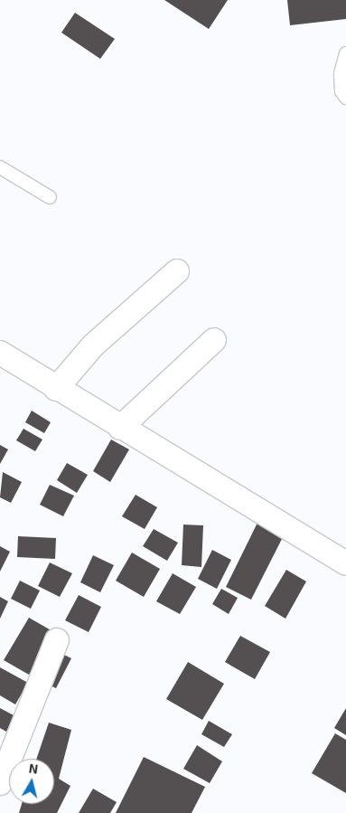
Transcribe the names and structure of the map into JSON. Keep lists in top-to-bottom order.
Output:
{
  "north": "top"
}
